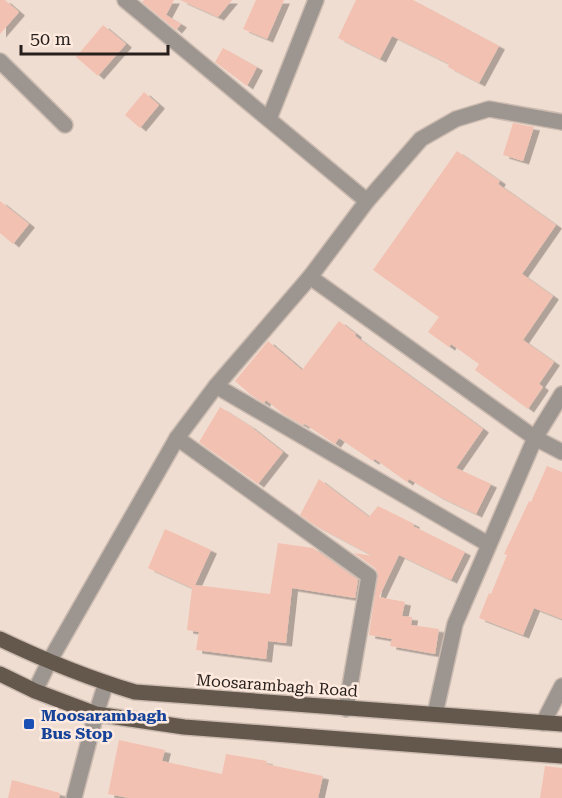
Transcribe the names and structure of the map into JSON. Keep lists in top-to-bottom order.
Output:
{
  "streets": {
    "main road": ["Moosarambagh Road"]
  },
  "places": {
    "transit": ["Moosarambagh Bus Stop"]
  },
  "scale_bar": "50 m"
}
